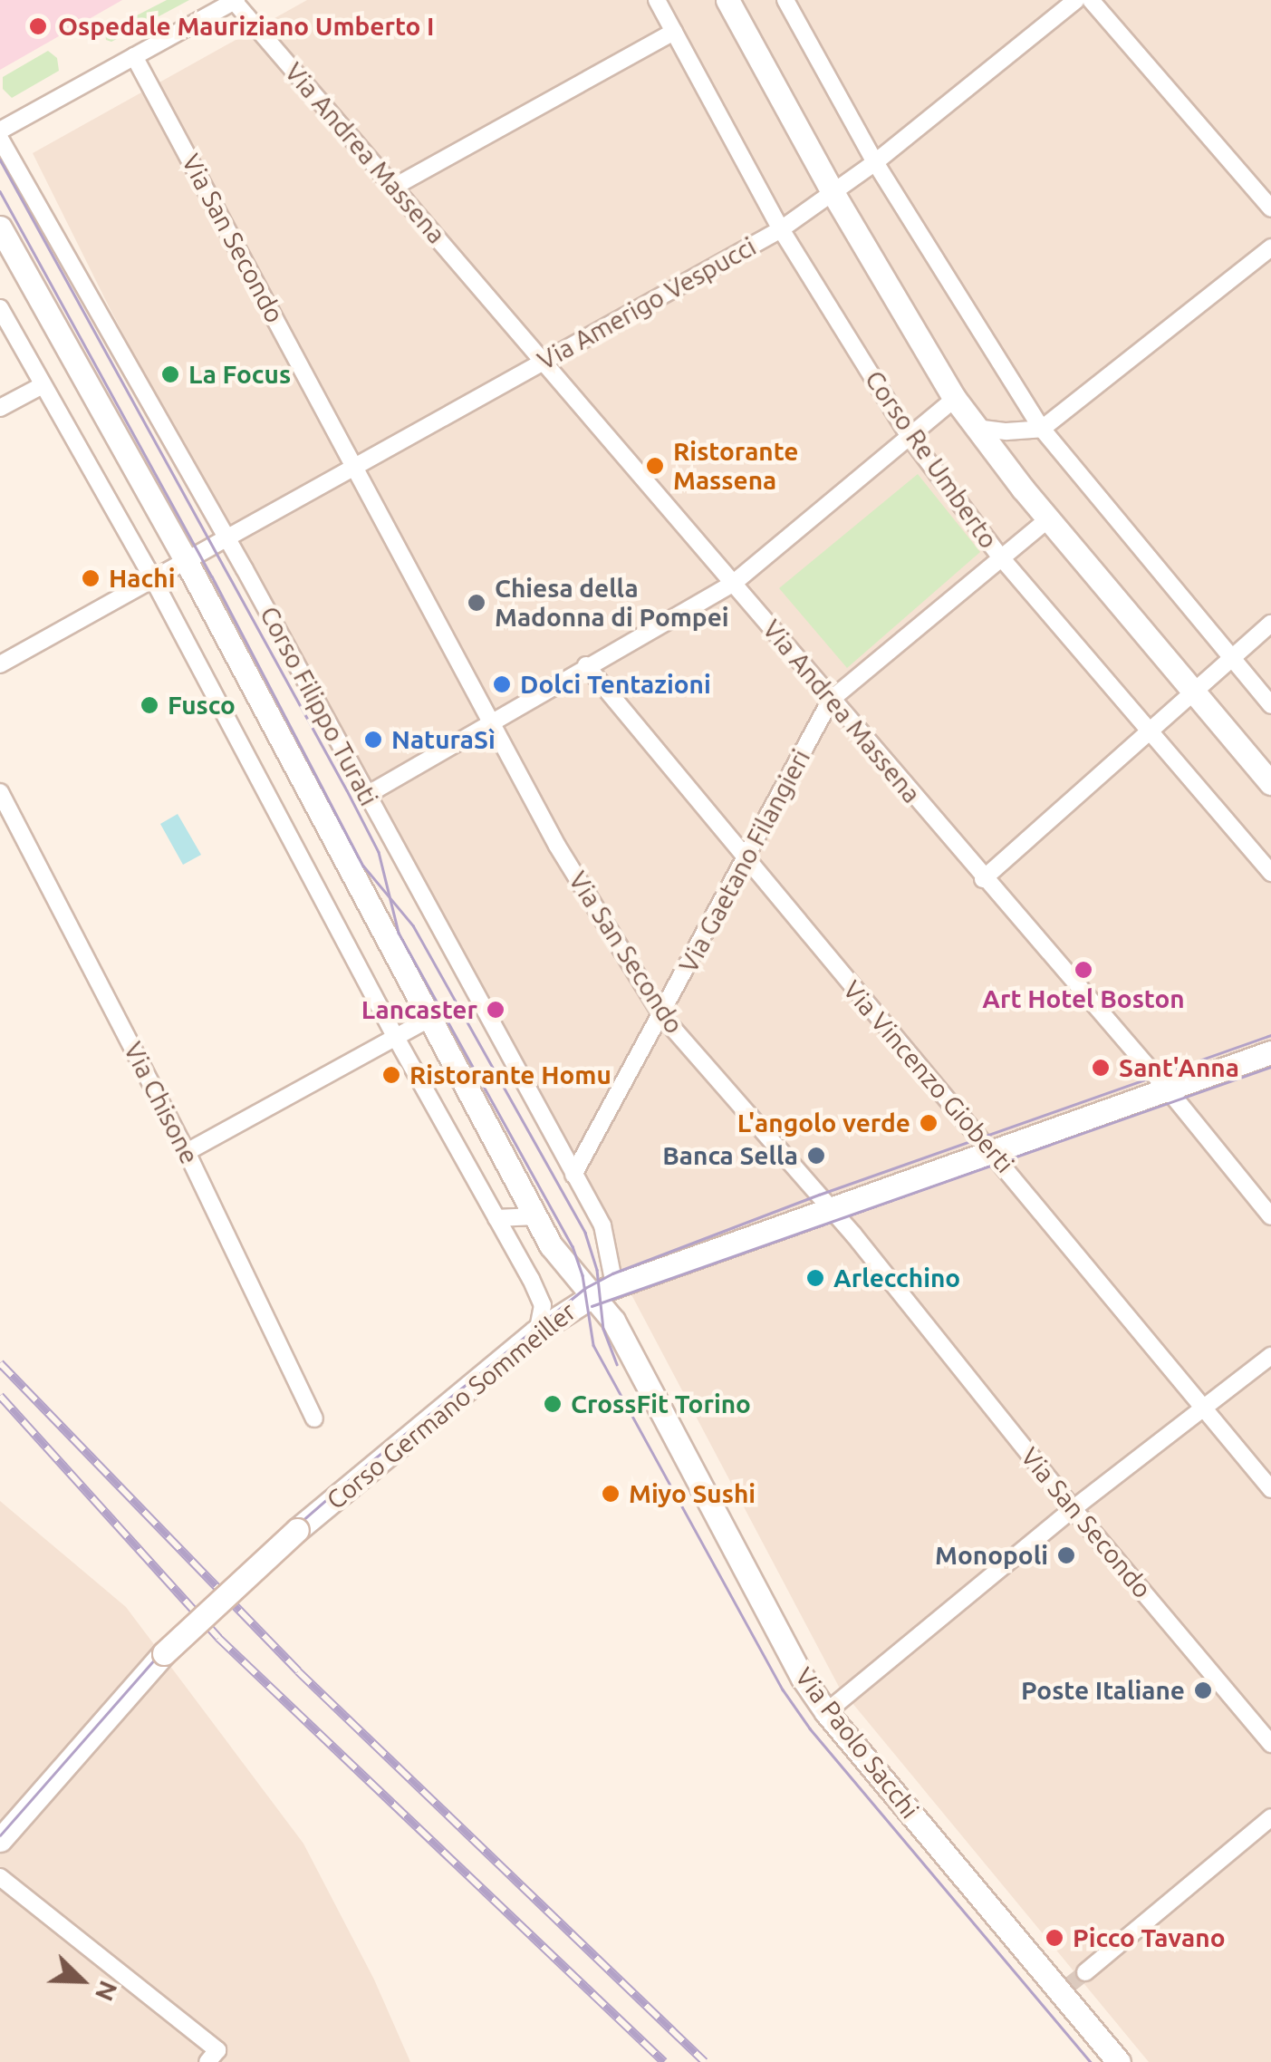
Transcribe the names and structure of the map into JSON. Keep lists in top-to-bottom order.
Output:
{
  "streets": {
    "main road": ["Corso Filippo Turati", "Corso Germano Sommeiller", "Via Paolo Sacchi"],
    "street": [
      "Via Andrea Massena",
      "Via San Secondo",
      "Via Amerigo Vespucci",
      "Corso Re Umberto",
      "Via Gaetano Filangieri",
      "Via Vincenzo Gioberti",
      "Via Chisone"
    ]
  },
  "crossings": [
    ["Via Andrea Massena", "Via Amerigo Vespucci"],
    ["Via Andrea Massena", "Via Gaetano Filangieri"],
    ["Via Andrea Massena", "Corso Germano Sommeiller"],
    ["Via San Secondo", "Via Amerigo Vespucci"],
    ["Via San Secondo", "Via Gaetano Filangieri"],
    ["Via San Secondo", "Corso Germano Sommeiller"],
    ["Via Amerigo Vespucci", "Corso Re Umberto"],
    ["Via Amerigo Vespucci", "Corso Filippo Turati"],
    ["Corso Re Umberto", "Via Gaetano Filangieri"],
    ["Corso Filippo Turati", "Via Gaetano Filangieri"],
    ["Corso Filippo Turati", "Corso Germano Sommeiller"],
    ["Corso Filippo Turati", "Via Paolo Sacchi"],
    ["Via Gaetano Filangieri", "Via Vincenzo Gioberti"],
    ["Via Vincenzo Gioberti", "Corso Germano Sommeiller"],
    ["Corso Germano Sommeiller", "Via Paolo Sacchi"]
  ],
  "places": [
    "Ospedale Mauriziano Umberto I",
    "La Focus",
    "Ristorante Massena",
    "Hachi",
    "Chiesa della Madonna di Pompei",
    "Dolci Tentazioni",
    "Fusco",
    "NaturaSì",
    "Art Hotel Boston",
    "Lancaster",
    "Sant'Anna",
    "Ristorante Homu",
    "L'angolo verde",
    "Banca Sella",
    "Arlecchino",
    "CrossFit Torino",
    "Miyo Sushi",
    "Monopoli",
    "Poste Italiane",
    "Picco Tavano"
  ],
  "north": "bottom right"
}
